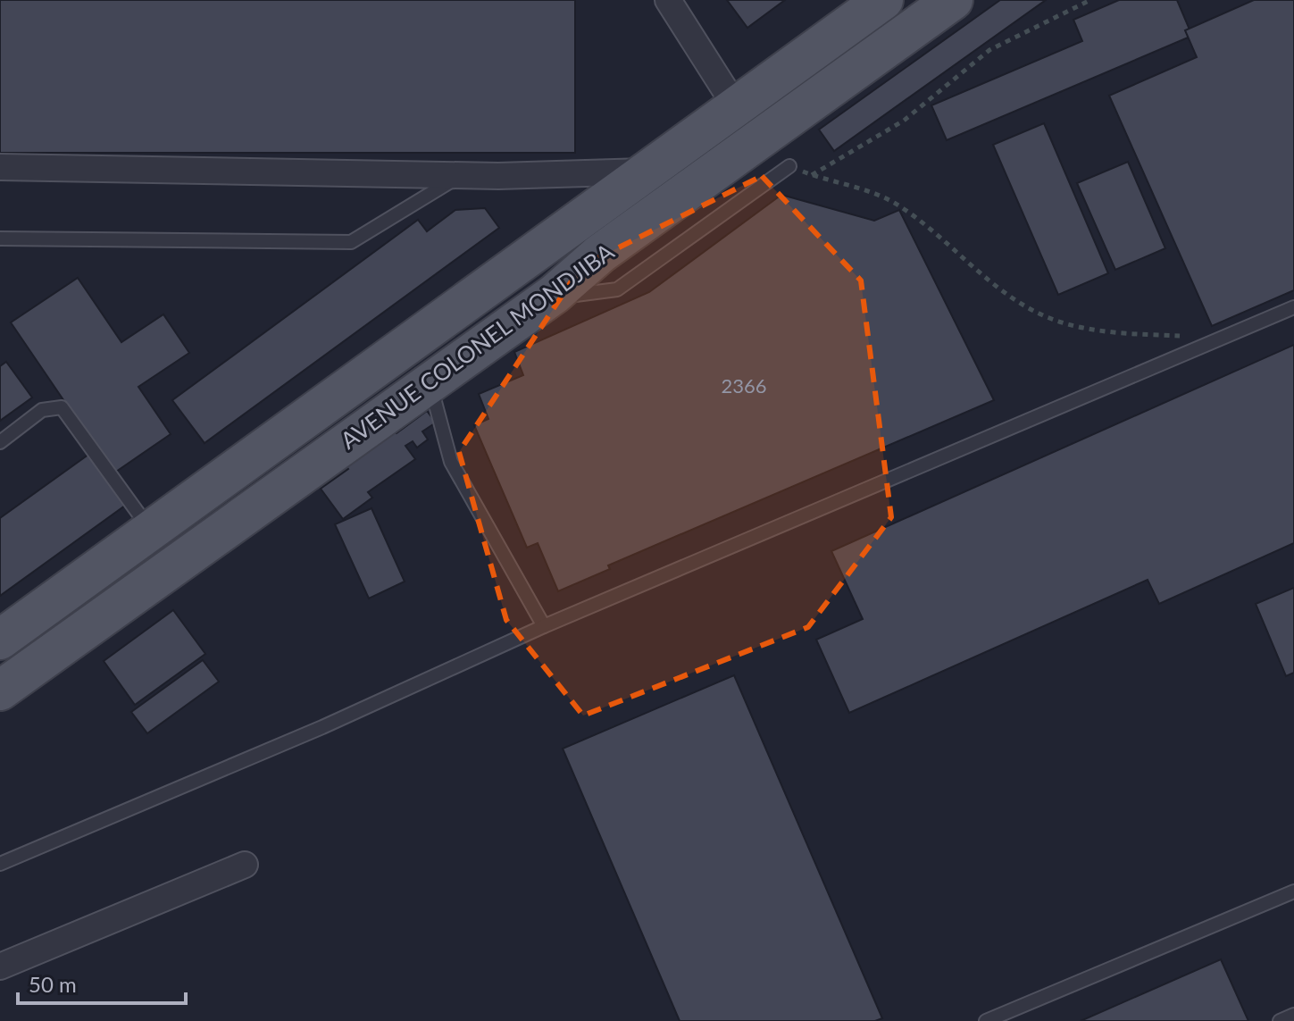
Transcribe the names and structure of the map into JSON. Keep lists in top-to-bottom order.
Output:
{
  "streets": {
    "main road": ["AVENUE COLONEL MONDJIBA"]
  },
  "house_numbers": ["2366"],
  "scale_bar": "50 m"
}
